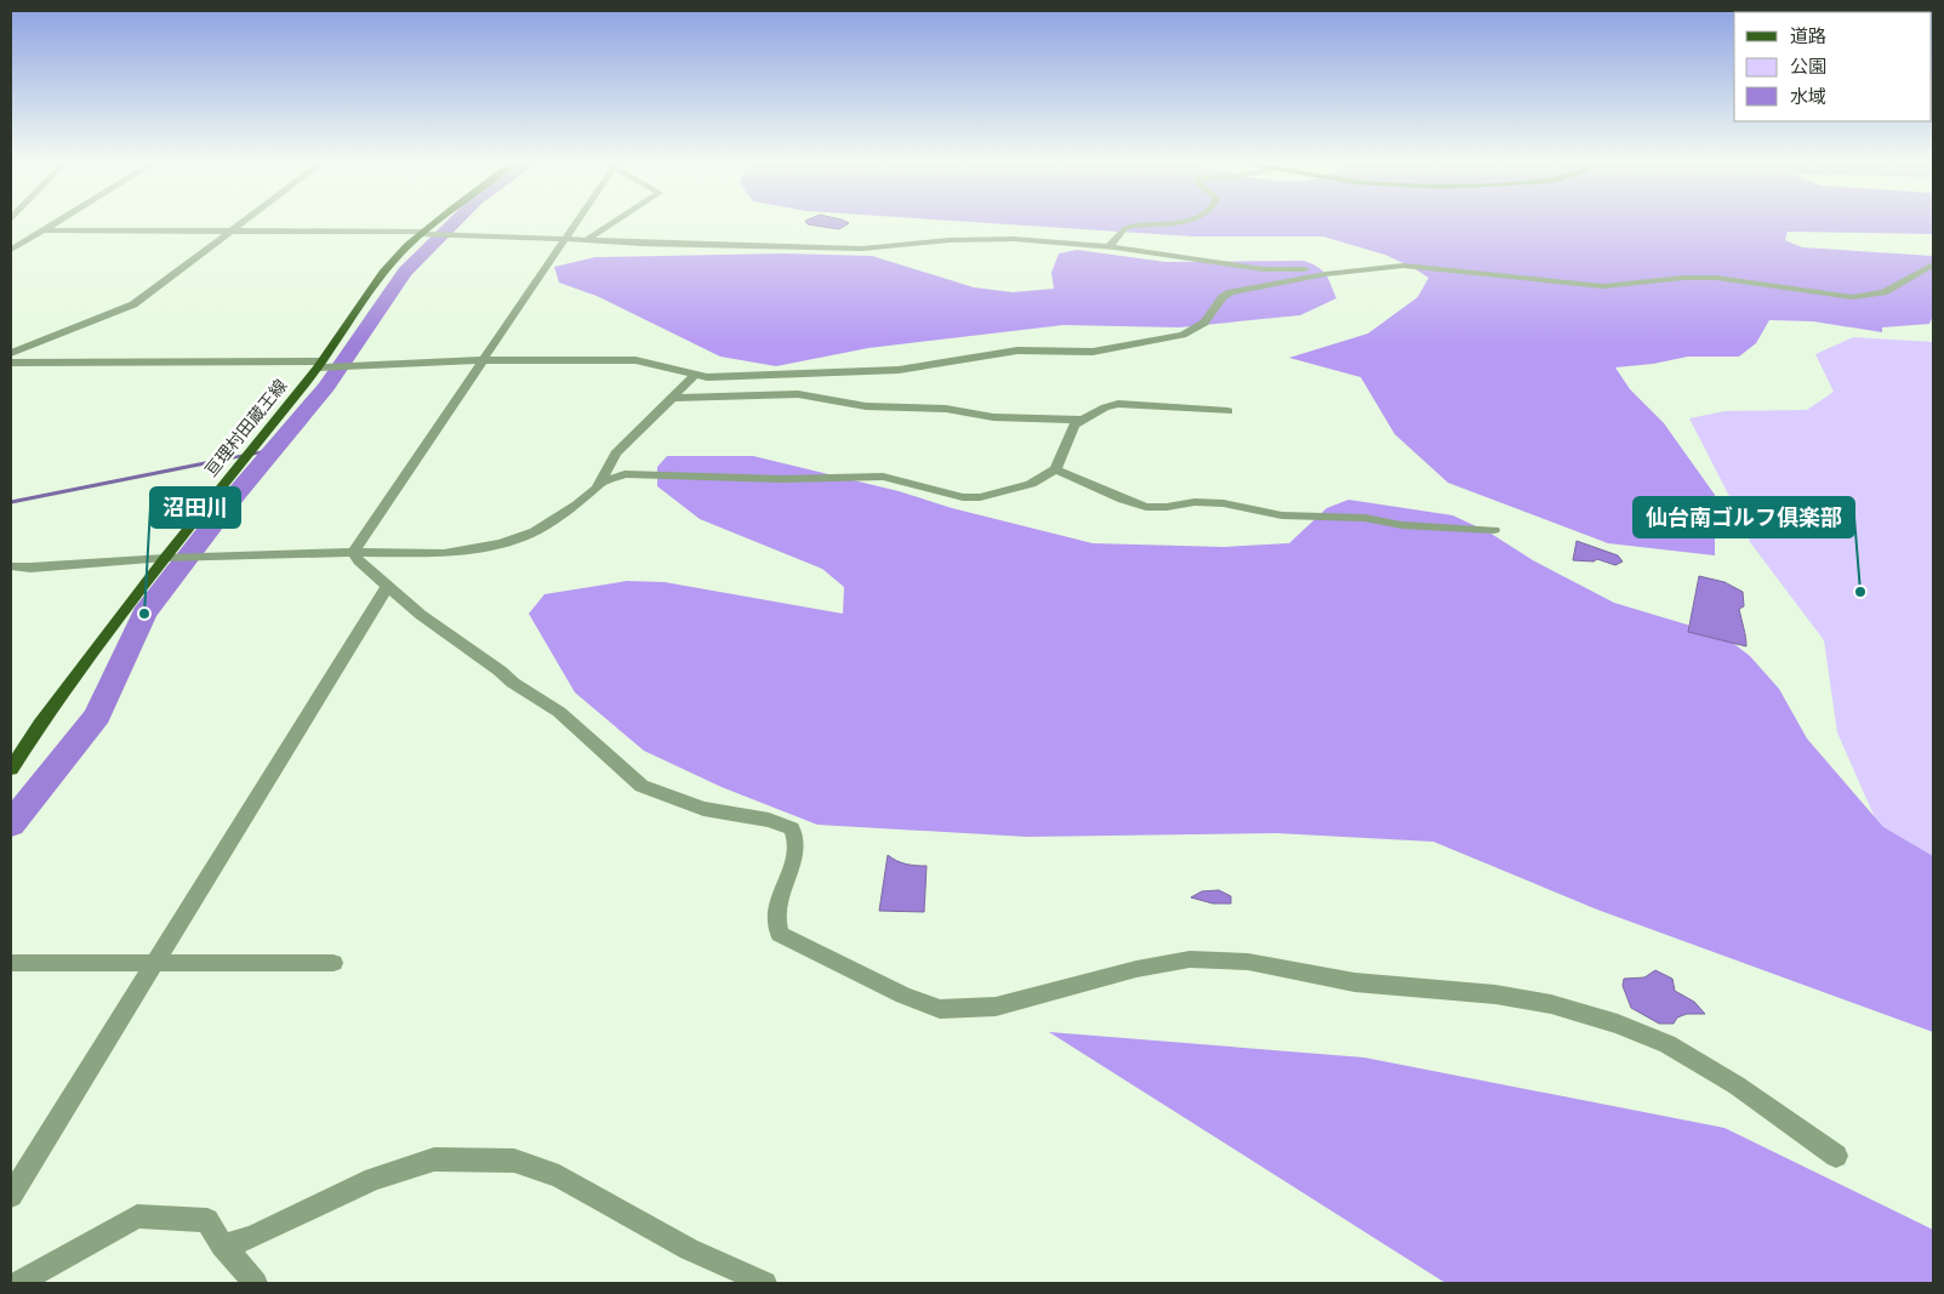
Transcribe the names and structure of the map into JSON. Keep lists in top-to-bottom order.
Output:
{
  "streets": {
    "main road": ["亘理村田蔵王線"]
  },
  "places": ["仙台南ゴルフ俱楽部", "沼田川"],
  "legend": ["道路", "公園", "水域"]
}
